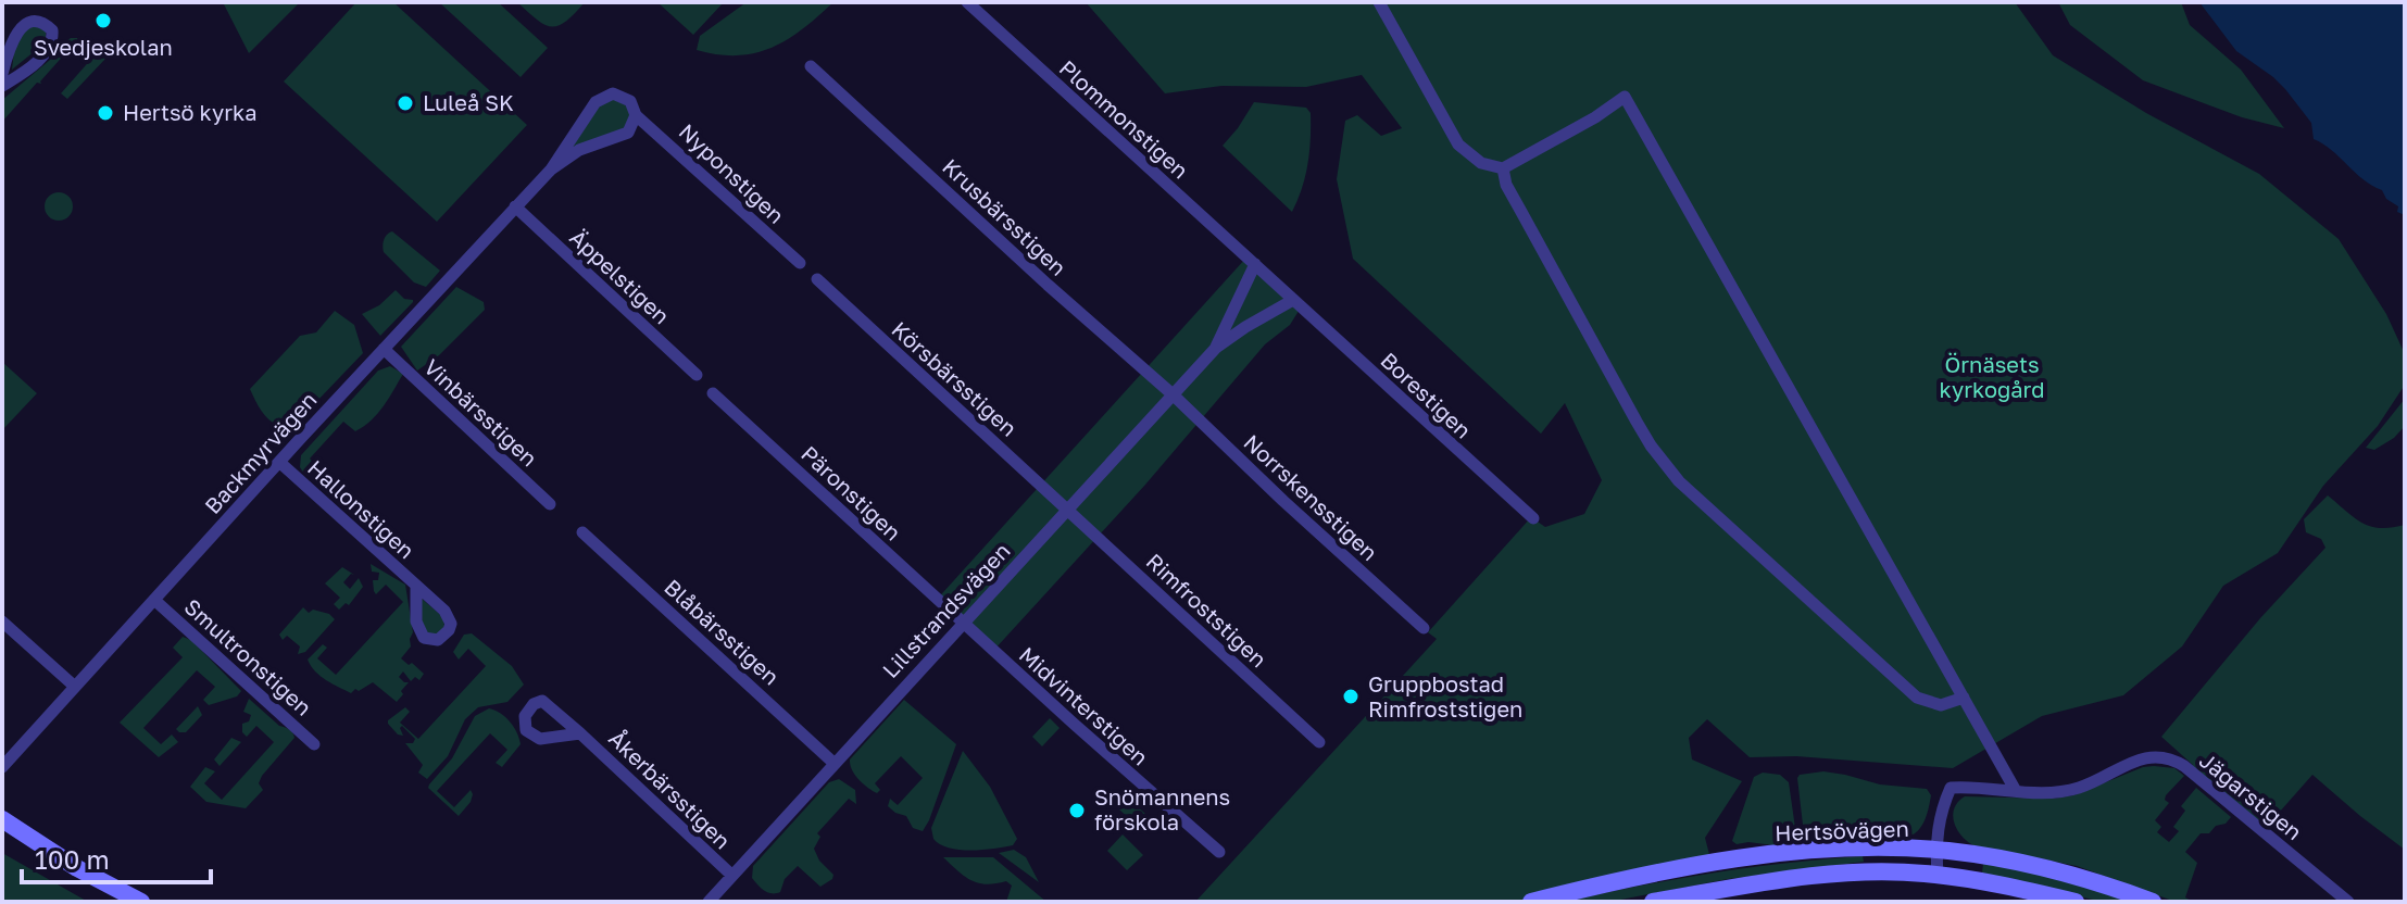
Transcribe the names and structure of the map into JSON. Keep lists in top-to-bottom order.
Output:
{
  "streets": {
    "main road": ["Hertsövägen"],
    "street": [
      "Plommonstigen",
      "Nyponstigen",
      "Krusbärsstigen",
      "Äppelstigen",
      "Körsbärsstigen",
      "Borestigen",
      "Vinbärsstigen",
      "Backmyrvägen",
      "Päronstigen",
      "Norrskensstigen",
      "Hallonstigen",
      "Lillstrandsvägen",
      "Rimfroststigen",
      "Blåbärsstigen",
      "Smultronstigen",
      "Midvinterstigen",
      "Åkerbärsstigen",
      "Jägarstigen"
    ]
  },
  "crossings": [
    ["Plommonstigen", "Lillstrandsvägen"],
    ["Nyponstigen", "Backmyrvägen"],
    ["Krusbärsstigen", "Norrskensstigen"],
    ["Krusbärsstigen", "Lillstrandsvägen"],
    ["Äppelstigen", "Backmyrvägen"],
    ["Körsbärsstigen", "Lillstrandsvägen"],
    ["Körsbärsstigen", "Rimfroststigen"],
    ["Borestigen", "Lillstrandsvägen"],
    ["Vinbärsstigen", "Backmyrvägen"],
    ["Backmyrvägen", "Hallonstigen"],
    ["Backmyrvägen", "Smultronstigen"],
    ["Päronstigen", "Lillstrandsvägen"],
    ["Päronstigen", "Midvinterstigen"],
    ["Norrskensstigen", "Lillstrandsvägen"],
    ["Lillstrandsvägen", "Rimfroststigen"],
    ["Lillstrandsvägen", "Blåbärsstigen"],
    ["Lillstrandsvägen", "Midvinterstigen"],
    ["Lillstrandsvägen", "Åkerbärsstigen"],
    ["Jägarstigen", "Hertsövägen"]
  ],
  "parks": ["Örnäsets kyrkogård"],
  "places": [
    "Svedjeskolan",
    "Luleå SK",
    "Hertsö kyrka",
    "Gruppbostad Rimfroststigen",
    "Snömannens förskola"
  ],
  "scale_bar": "100 m"
}
